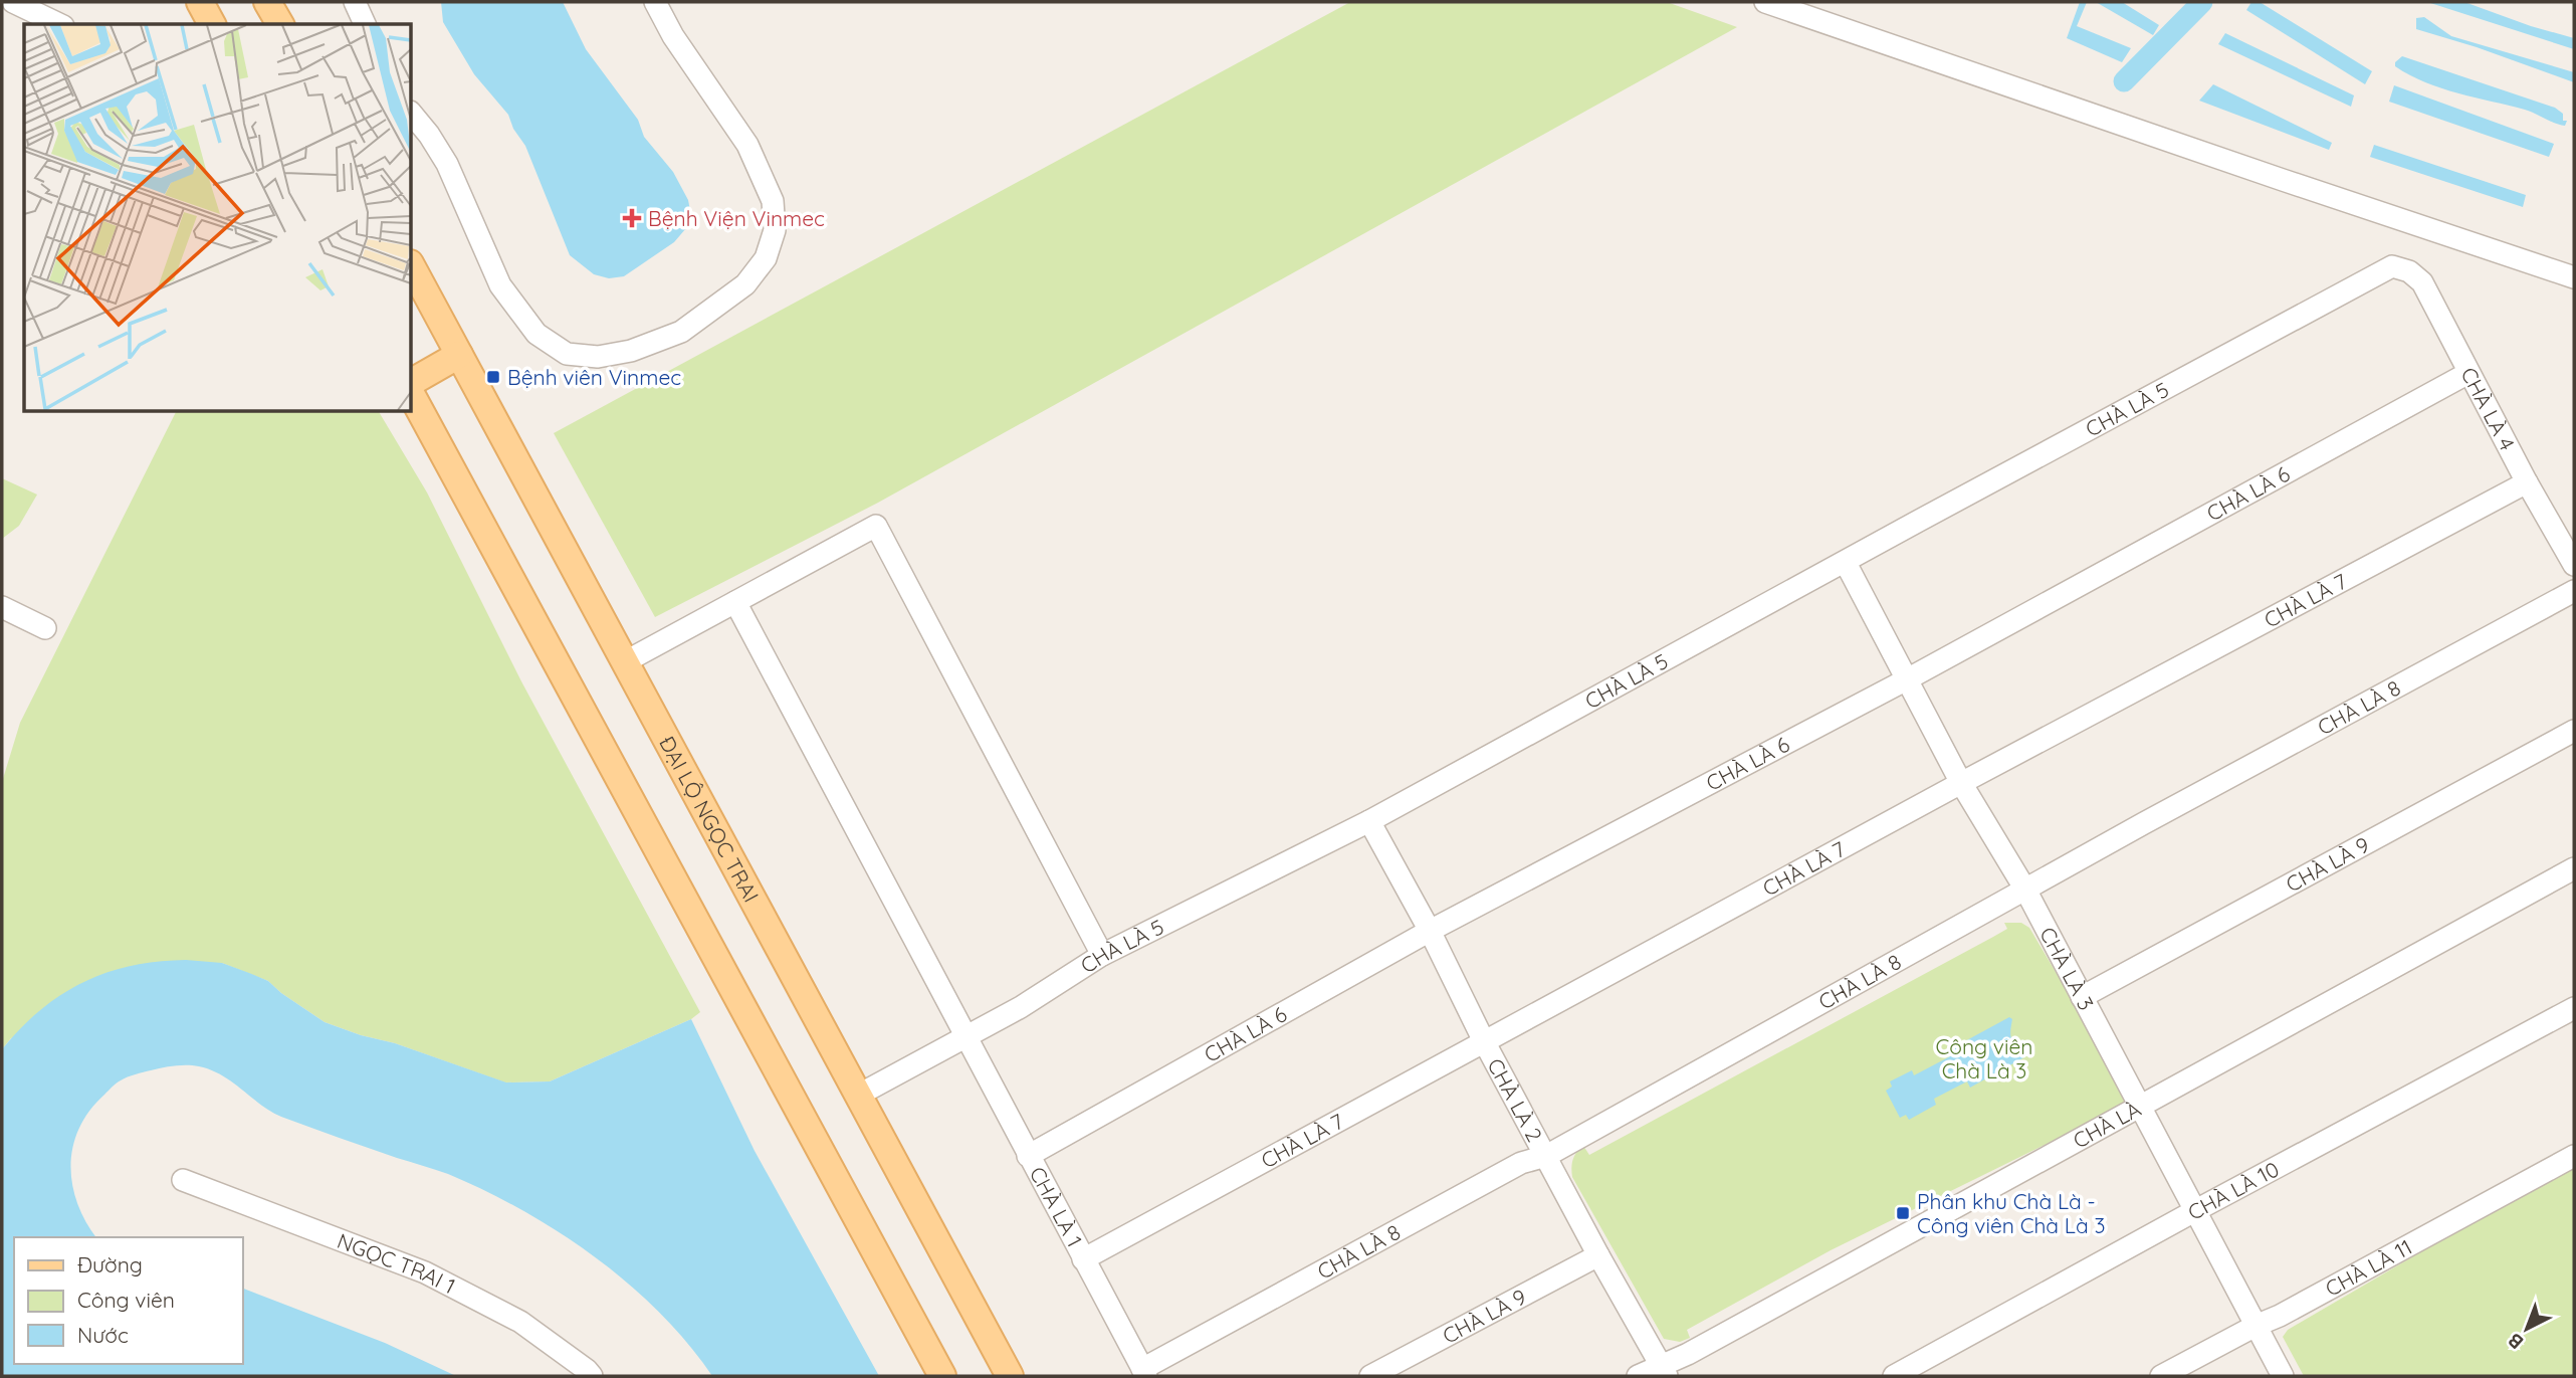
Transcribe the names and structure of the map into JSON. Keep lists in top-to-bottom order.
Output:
{
  "streets": {
    "main road": ["ĐẠI LỘ NGỌC TRAI"],
    "street": [
      "CHÀ LÀ 5",
      "CHÀ LÀ 4",
      "CHÀ LÀ 6",
      "CHÀ LÀ 7",
      "CHÀ LÀ 8",
      "CHÀ LÀ 9",
      "CHÀ LÀ 3",
      "CHÀ LÀ 2",
      "CHÀ LÀ",
      "CHÀ LÀ 10",
      "CHÀ LÀ 1",
      "NGỌC TRAI 1",
      "CHÀ LÀ 11"
    ]
  },
  "crossings": [
    ["CHÀ LÀ 5", "CHÀ LÀ 4"],
    ["CHÀ LÀ 5", "ĐẠI LỘ NGỌC TRAI"],
    ["CHÀ LÀ 5", "CHÀ LÀ 3"],
    ["CHÀ LÀ 5", "CHÀ LÀ 2"],
    ["CHÀ LÀ 5", "CHÀ LÀ 1"],
    ["CHÀ LÀ 4", "CHÀ LÀ 6"],
    ["CHÀ LÀ 4", "CHÀ LÀ 7"],
    ["CHÀ LÀ 6", "CHÀ LÀ 3"],
    ["CHÀ LÀ 6", "CHÀ LÀ 2"],
    ["CHÀ LÀ 6", "CHÀ LÀ 1"],
    ["CHÀ LÀ 7", "CHÀ LÀ 3"],
    ["CHÀ LÀ 7", "CHÀ LÀ 2"],
    ["CHÀ LÀ 7", "CHÀ LÀ 1"],
    ["CHÀ LÀ 8", "CHÀ LÀ 3"],
    ["CHÀ LÀ 8", "CHÀ LÀ 2"],
    ["CHÀ LÀ 8", "CHÀ LÀ 1"],
    ["CHÀ LÀ 9", "CHÀ LÀ 3"],
    ["CHÀ LÀ 9", "CHÀ LÀ 2"],
    ["CHÀ LÀ 3", "CHÀ LÀ"],
    ["CHÀ LÀ 3", "CHÀ LÀ 10"],
    ["CHÀ LÀ 3", "CHÀ LÀ 11"],
    ["CHÀ LÀ 2", "CHÀ LÀ"]
  ],
  "parks": ["Công viên Chà Là 3"],
  "places": {
    "health": ["Bệnh Viện Vinmec"],
    "transit": ["Bệnh viên Vinmec", "Phân khu Chà Là - Công viên Chà Là 3"]
  },
  "legend": ["Đường", "Công viên", "Nước"],
  "north": "bottom left"
}
